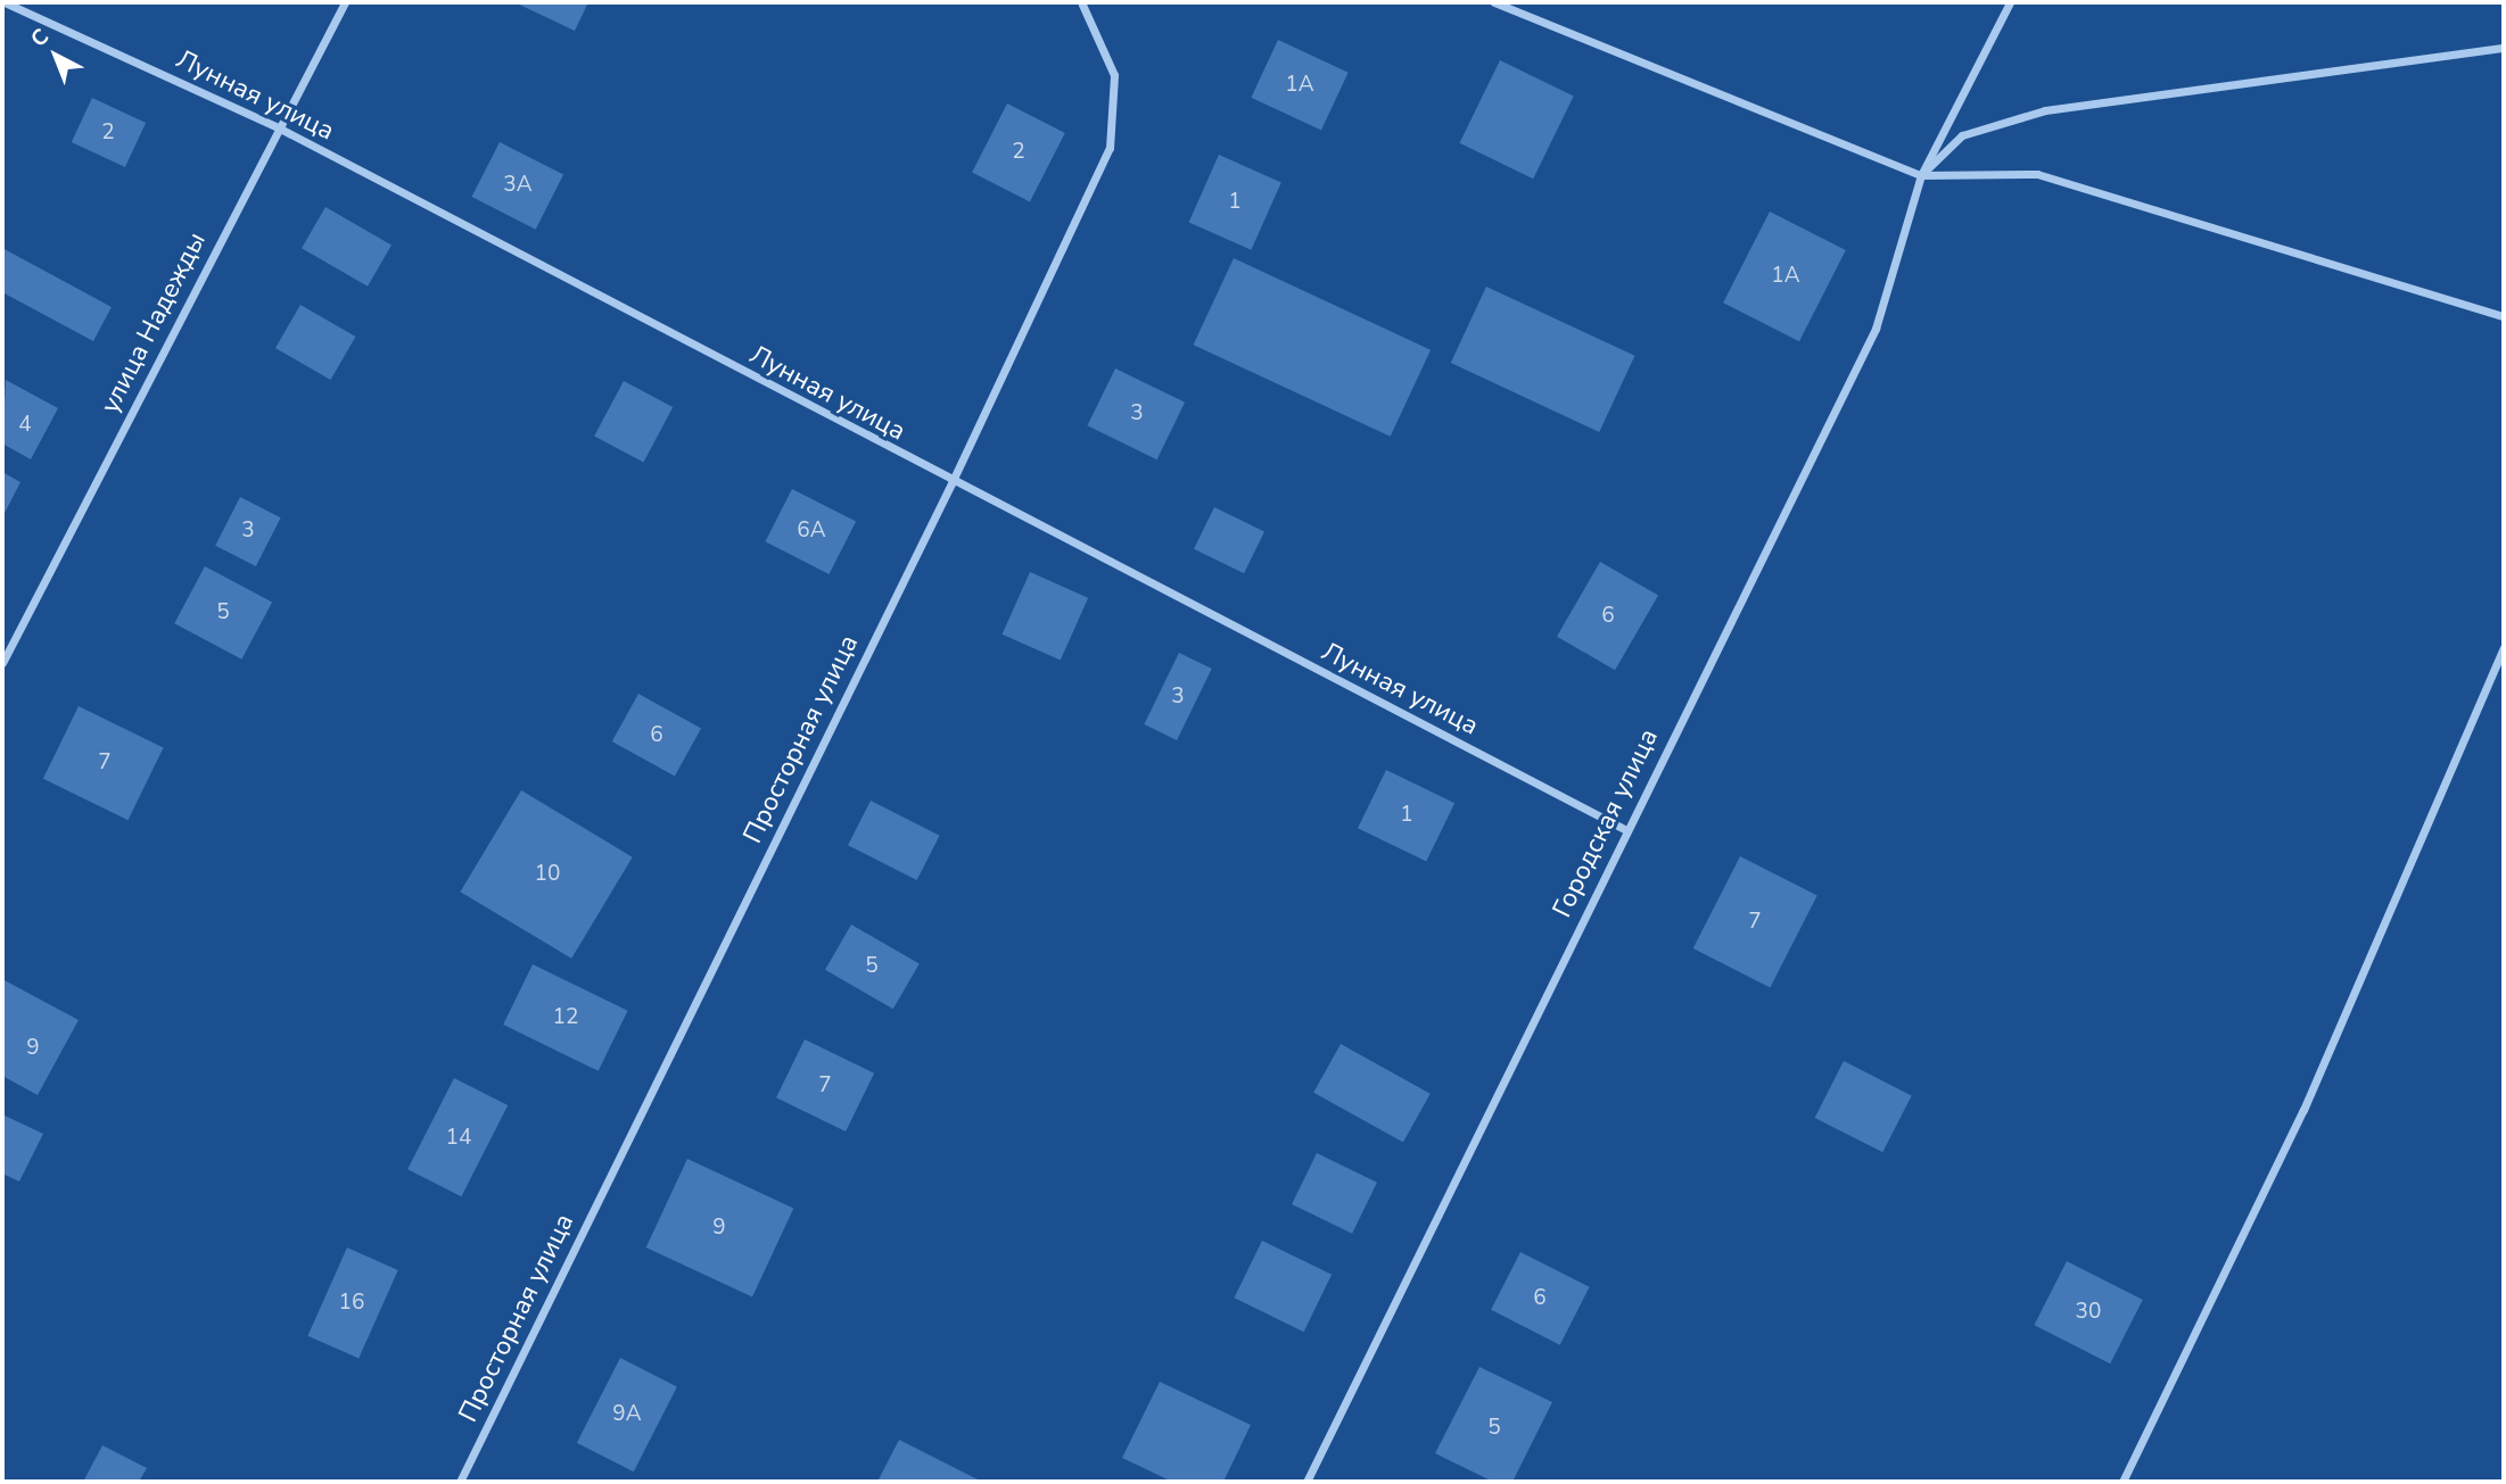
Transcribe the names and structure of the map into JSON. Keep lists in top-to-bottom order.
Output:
{
  "streets": {
    "street": [
      "Лунная улица",
      "улица Надежды",
      "Просторная улица",
      "Городская улица"
    ]
  },
  "crossings": [
    ["Лунная улица", "улица Надежды"],
    ["Лунная улица", "Просторная улица"],
    ["Лунная улица", "Городская улица"]
  ],
  "house_numbers": [
    "1А",
    "2",
    "2",
    "3А",
    "1",
    "1А",
    "3",
    "4",
    "3",
    "6А",
    "5",
    "6",
    "3",
    "6",
    "7",
    "1",
    "10",
    "7",
    "5",
    "12",
    "9",
    "7",
    "14",
    "9",
    "6",
    "16",
    "30",
    "9А",
    "5"
  ],
  "north": "top left"
}
